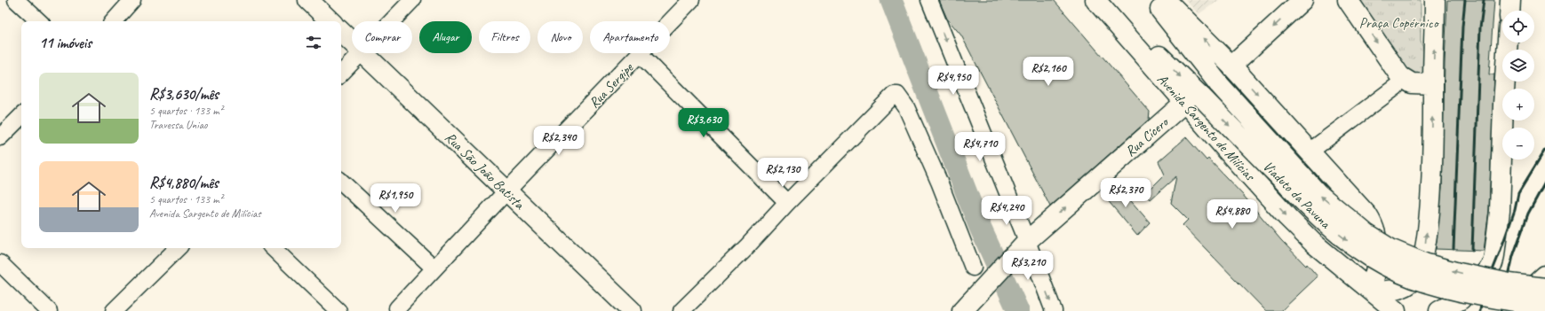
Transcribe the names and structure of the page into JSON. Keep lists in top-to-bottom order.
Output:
{
  "streets": {
    "main road": [
      "Avenida Sargento de Milícias",
      "Rua Cícero",
      "Rua São João Batista",
      "Viaduto da Pavuna"
    ],
    "street": ["Rua Sergipe"]
  },
  "crossings": [
    ["Rua Sergipe", "Rua São João Batista"],
    ["Avenida Sargento de Milícias", "Rua Cícero"],
    ["Avenida Sargento de Milícias", "Viaduto da Pavuna"],
    ["Rua Cícero", "Viaduto da Pavuna"]
  ],
  "one_way": ["Rua Cícero"],
  "parks": ["Praça Copérnico"],
  "page": {
    "map_buttons": ["+", "−"],
    "chip": [
      "Comprar",
      "Alugar",
      "Filtros",
      "Novo",
      "Apartamento"
    ],
    "heading": "11 imóveis",
    "price": [
      "R$2,160",
      "R$4,950",
      "R$3,630",
      "R$2,340",
      "R$4,710",
      "R$2,130",
      "R$2,370",
      "R$1,950",
      "R$4,240",
      "R$4,880",
      "R$3,210"
    ],
    "list": [
      {
        "name": "R$3,630/mês",
        "note": "5 quartos · 133 m² · Travessa Uniao"
      },
      {
        "name": "R$4,880/mês",
        "note": "5 quartos · 133 m² · Avenida Sargento de Milícias"
      }
    ]
  }
}
